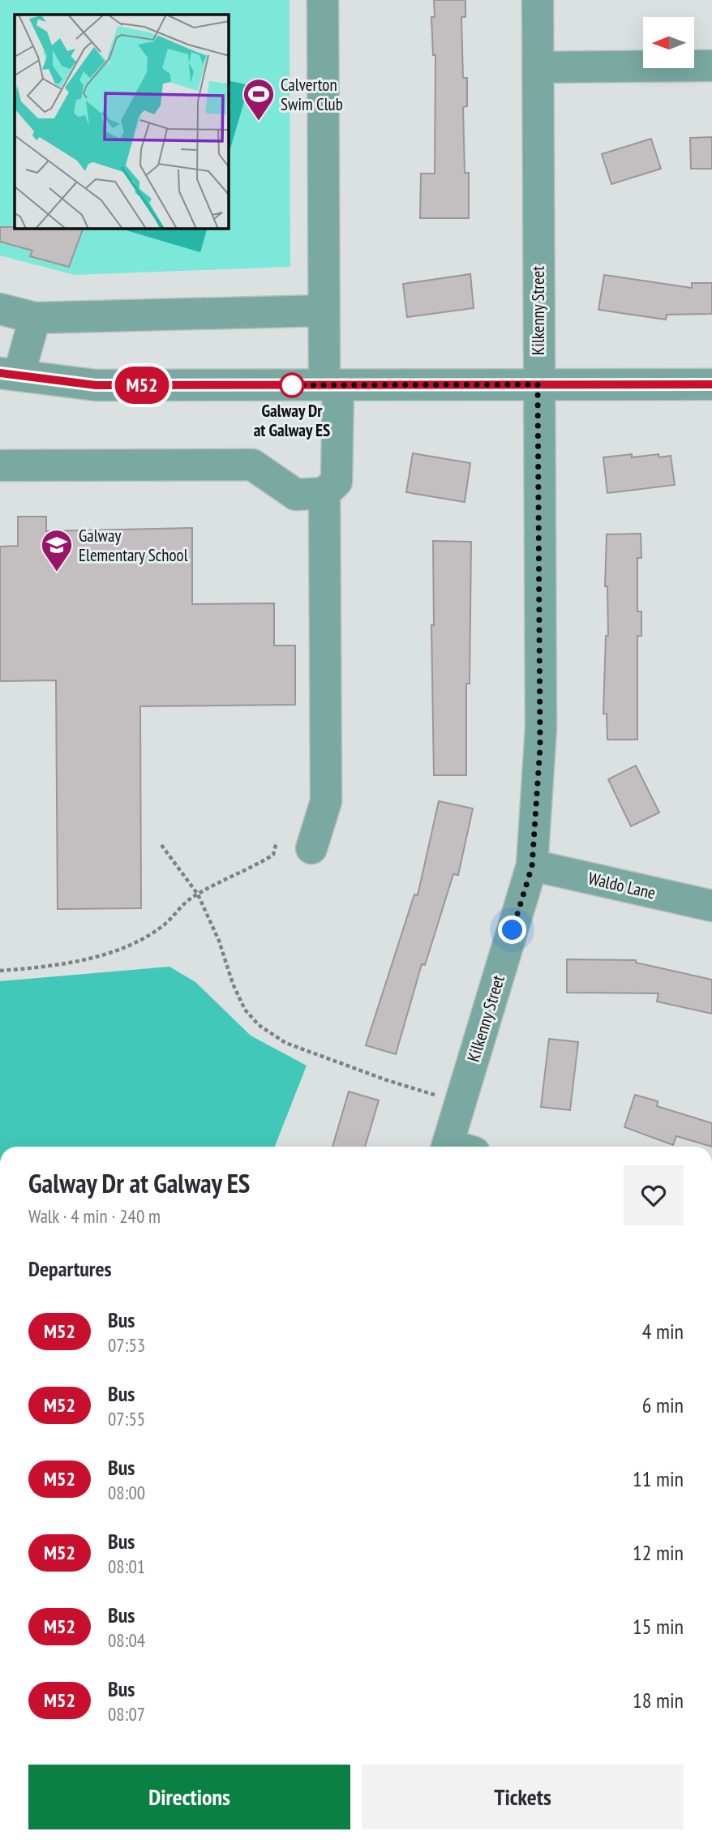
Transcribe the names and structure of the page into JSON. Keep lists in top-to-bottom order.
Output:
{
  "streets": {
    "street": ["Kilkenny Street", "Waldo Lane"]
  },
  "crossings": [
    ["Kilkenny Street", "Waldo Lane"]
  ],
  "places": {
    "sports": ["Calverton Swim Club"],
    "other": ["Galway Dr at Galway ES"],
    "school or university": ["Galway Elementary School"]
  },
  "lines": ["bus line M52"],
  "north": "left",
  "page": {
    "on_map": "M52",
    "heading": [
      ["Galway Dr at Galway ES", "Walk · 4 min · 240 m"],
      "Departures"
    ],
    "list": [
      {
        "mark": "M52",
        "name": "Bus",
        "note": "07:53",
        "value": "4 min"
      },
      {
        "mark": "M52",
        "name": "Bus",
        "note": "07:55",
        "value": "6 min"
      },
      {
        "mark": "M52",
        "name": "Bus",
        "note": "08:00",
        "value": "11 min"
      },
      {
        "mark": "M52",
        "name": "Bus",
        "note": "08:01",
        "value": "12 min"
      },
      {
        "mark": "M52",
        "name": "Bus",
        "note": "08:04",
        "value": "15 min"
      },
      {
        "mark": "M52",
        "name": "Bus",
        "note": "08:07",
        "value": "18 min"
      }
    ],
    "buttons": ["Directions", "Tickets"]
  }
}
